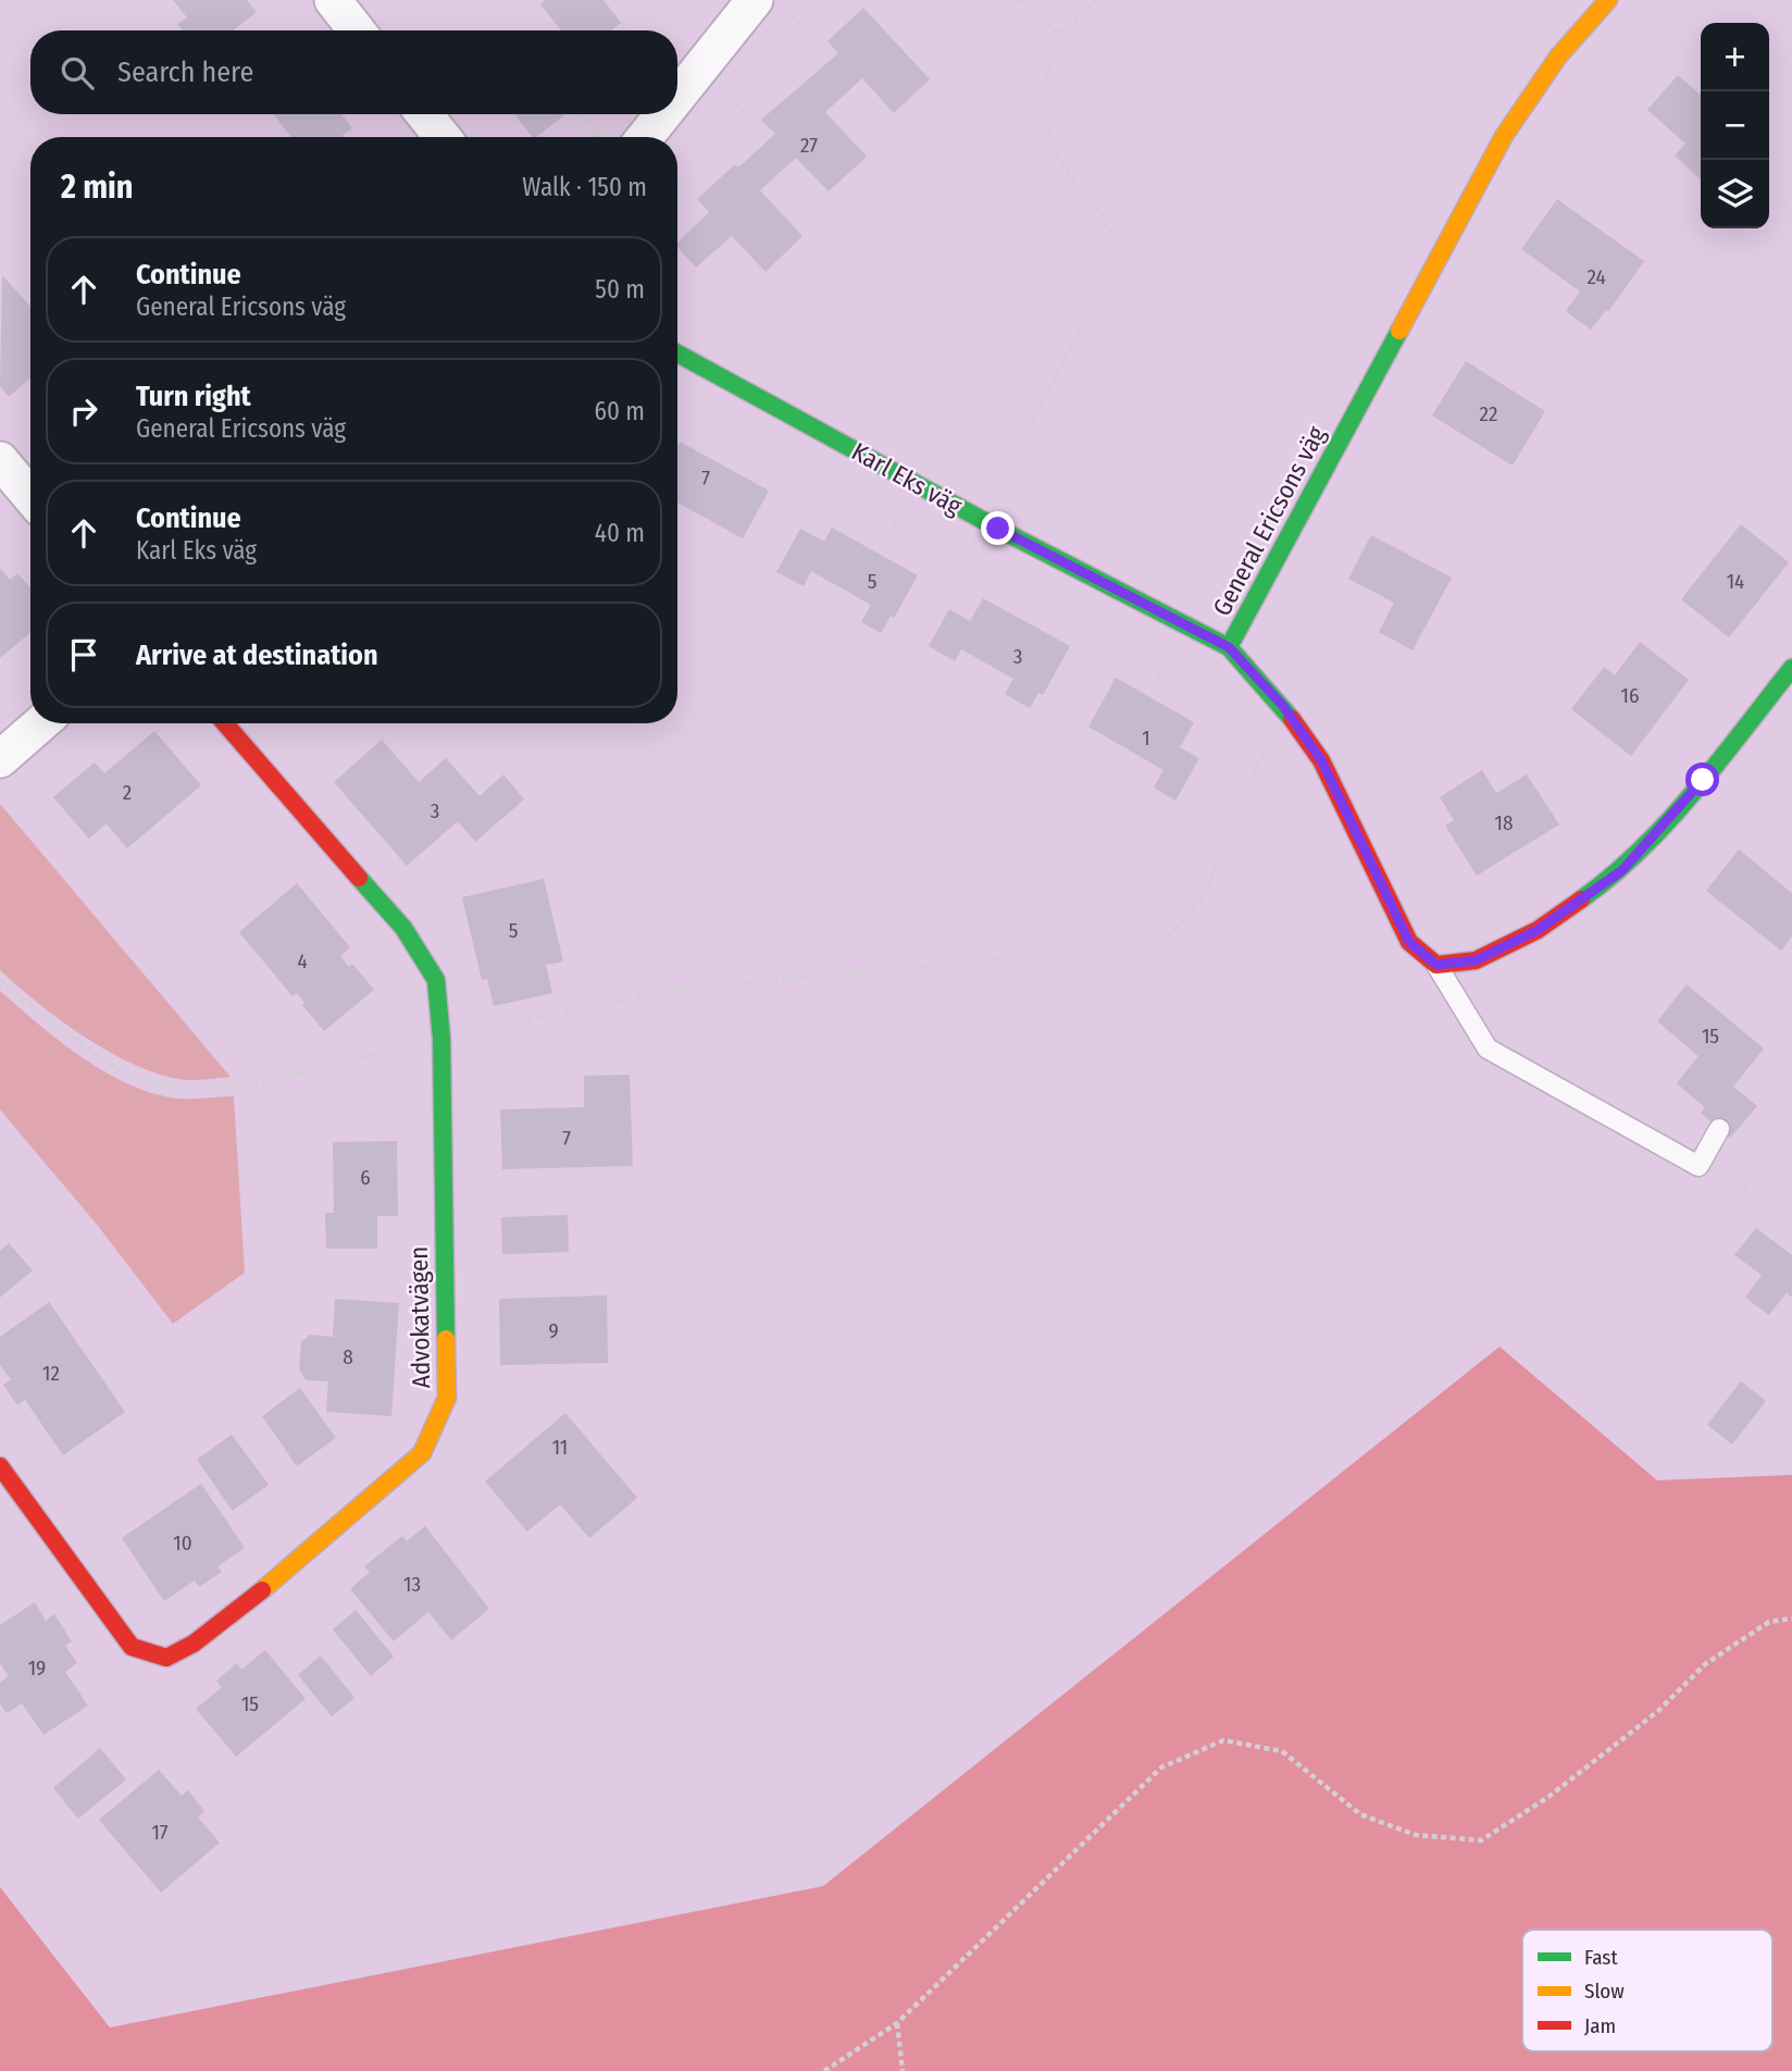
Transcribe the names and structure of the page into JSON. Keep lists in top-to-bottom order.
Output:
{
  "streets": {
    "street": ["Karl Eks väg", "General Ericsons väg", "Advokatvägen"]
  },
  "crossings": [
    ["Karl Eks väg", "General Ericsons väg"]
  ],
  "house_numbers": [
    "27",
    "24",
    "22",
    "7",
    "5",
    "14",
    "3",
    "16",
    "1",
    "2",
    "3",
    "18",
    "5",
    "4",
    "15",
    "7",
    "6",
    "9",
    "8",
    "12",
    "11",
    "10",
    "13",
    "19",
    "15",
    "17"
  ],
  "legend": ["Fast", "Slow", "Jam"],
  "page": {
    "map_buttons": ["+", "−"],
    "search": "Search here",
    "heading": ["2 min", "Walk · 150 m"],
    "list": [
      ["Continue", "General Ericsons väg", "50 m"],
      ["Turn right", "General Ericsons väg", "60 m"],
      ["Continue", "Karl Eks väg", "40 m"],
      "Arrive at destination"
    ]
  }
}
